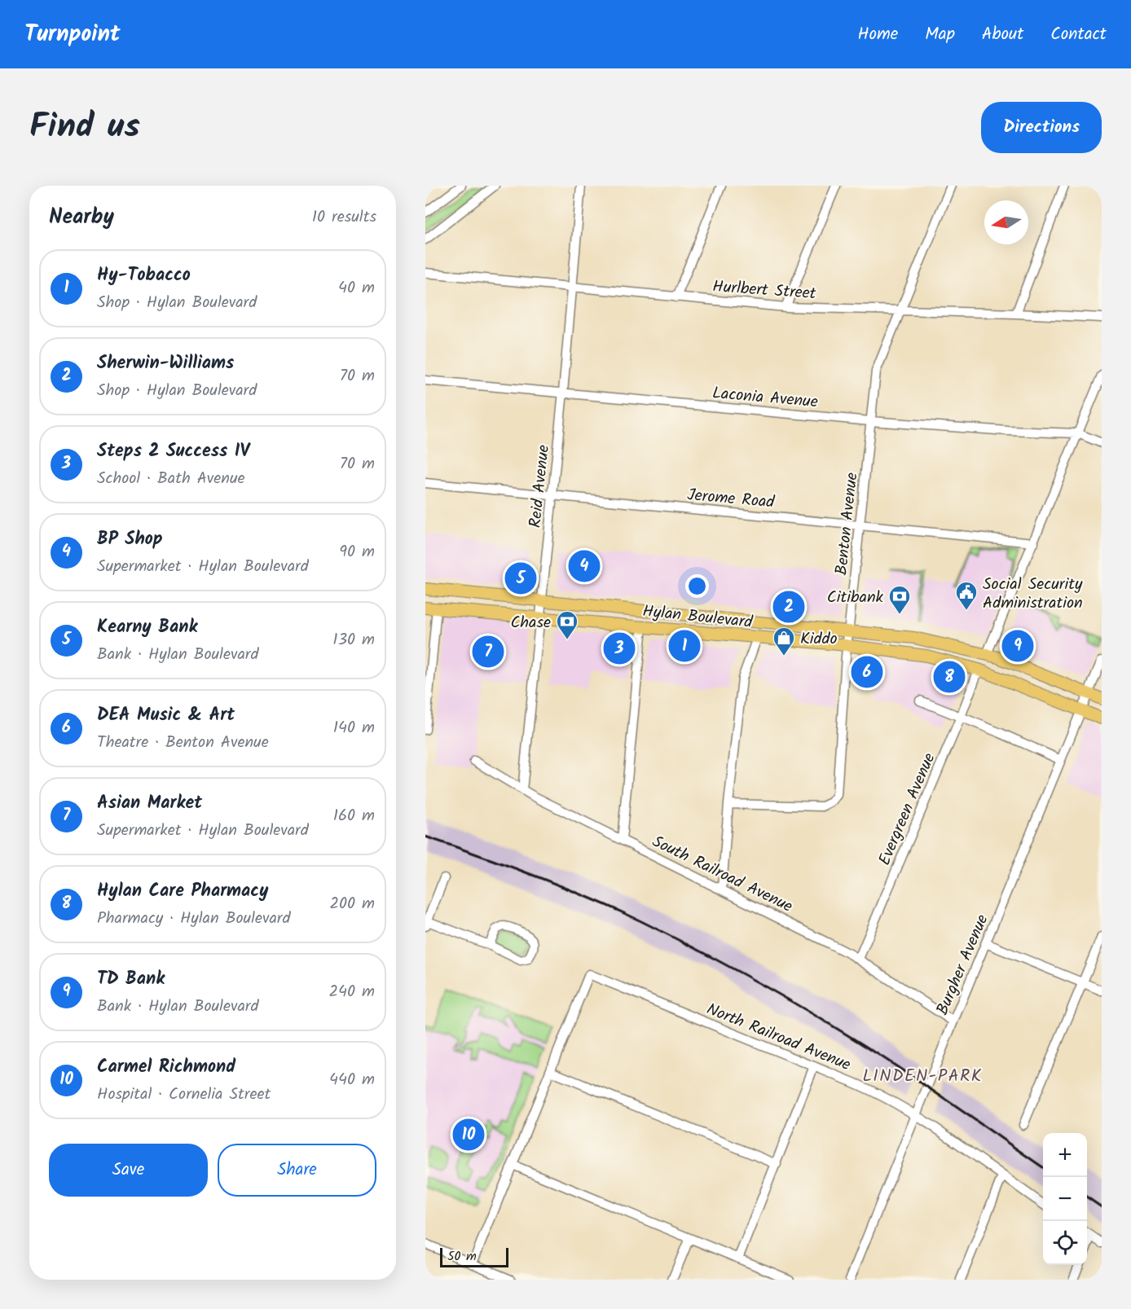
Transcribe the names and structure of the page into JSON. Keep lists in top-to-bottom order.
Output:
{
  "streets": {
    "main road": ["Hylan Boulevard"],
    "street": [
      "Hurlbert Street",
      "Laconia Avenue",
      "Reid Avenue",
      "Jerome Road",
      "Benton Avenue",
      "Evergreen Avenue",
      "South Railroad Avenue",
      "Burgher Avenue",
      "North Railroad Avenue"
    ]
  },
  "crossings": [
    ["Hurlbert Street", "Reid Avenue"],
    ["Hurlbert Street", "Benton Avenue"],
    ["Laconia Avenue", "Reid Avenue"],
    ["Laconia Avenue", "Benton Avenue"],
    ["Reid Avenue", "Jerome Road"],
    ["Reid Avenue", "Hylan Boulevard"],
    ["Reid Avenue", "South Railroad Avenue"],
    ["Jerome Road", "Benton Avenue"],
    ["Benton Avenue", "Hylan Boulevard"],
    ["Hylan Boulevard", "Evergreen Avenue"],
    ["Hylan Boulevard", "Burgher Avenue"],
    ["Evergreen Avenue", "South Railroad Avenue"],
    ["South Railroad Avenue", "Burgher Avenue"],
    ["Burgher Avenue", "North Railroad Avenue"]
  ],
  "districts": ["LINDEN-PARK"],
  "places": {
    "public building": ["Social Security Administration"],
    "bank": ["Citibank", "Chase"],
    "shop": ["Kiddo"]
  },
  "scale_bar": "50 m",
  "north": "left",
  "page": {
    "header": "Turnpoint",
    "nav": [
      "Home",
      "Map",
      "About",
      "Contact"
    ],
    "title": "Find us",
    "buttons": [
      "Directions",
      ["Save", "Share"]
    ],
    "heading": ["Nearby", "10 results"],
    "list": [
      {
        "mark": "1",
        "name": "Hy-Tobacco",
        "note": "Shop · Hylan Boulevard",
        "value": "40 m"
      },
      {
        "mark": "2",
        "name": "Sherwin-Williams",
        "note": "Shop · Hylan Boulevard",
        "value": "70 m"
      },
      {
        "mark": "3",
        "name": "Steps 2 Success IV",
        "note": "School · Bath Avenue",
        "value": "70 m"
      },
      {
        "mark": "4",
        "name": "BP Shop",
        "note": "Supermarket · Hylan Boulevard",
        "value": "90 m"
      },
      {
        "mark": "5",
        "name": "Kearny Bank",
        "note": "Bank · Hylan Boulevard",
        "value": "130 m"
      },
      {
        "mark": "6",
        "name": "DEA Music & Art",
        "note": "Theatre · Benton Avenue",
        "value": "140 m"
      },
      {
        "mark": "7",
        "name": "Asian Market",
        "note": "Supermarket · Hylan Boulevard",
        "value": "160 m"
      },
      {
        "mark": "8",
        "name": "Hylan Care Pharmacy",
        "note": "Pharmacy · Hylan Boulevard",
        "value": "200 m"
      },
      {
        "mark": "9",
        "name": "TD Bank",
        "note": "Bank · Hylan Boulevard",
        "value": "240 m"
      },
      {
        "mark": "10",
        "name": "Carmel Richmond",
        "note": "Hospital · Cornelia Street",
        "value": "440 m"
      }
    ],
    "pins": [
      "4",
      "5",
      "2",
      "1",
      "9",
      "3",
      "7",
      "6",
      "8",
      "10"
    ],
    "map_buttons": ["+", "−"],
    "scale": "50 m"
  }
}
